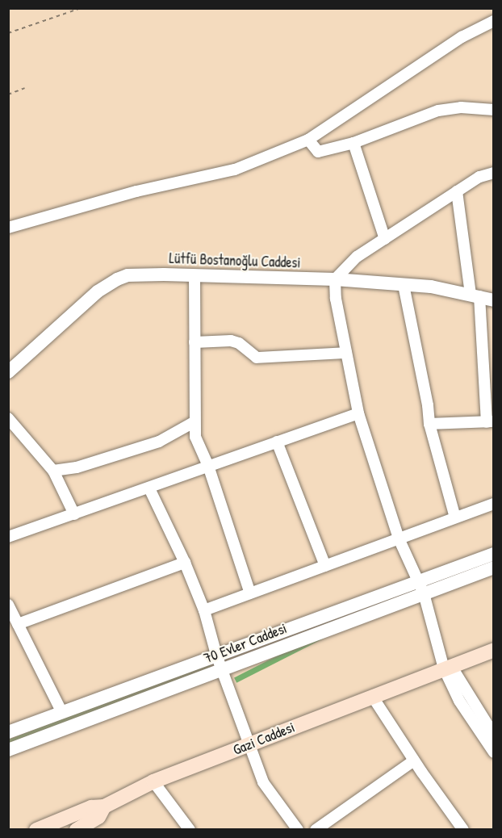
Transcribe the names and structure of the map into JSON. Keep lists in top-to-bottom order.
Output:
{
  "streets": {
    "main road": ["Gazi Caddesi"],
    "street": ["Lütfü Bostanoğlu Caddesi", "70 Evler Caddesi"]
  }
}
